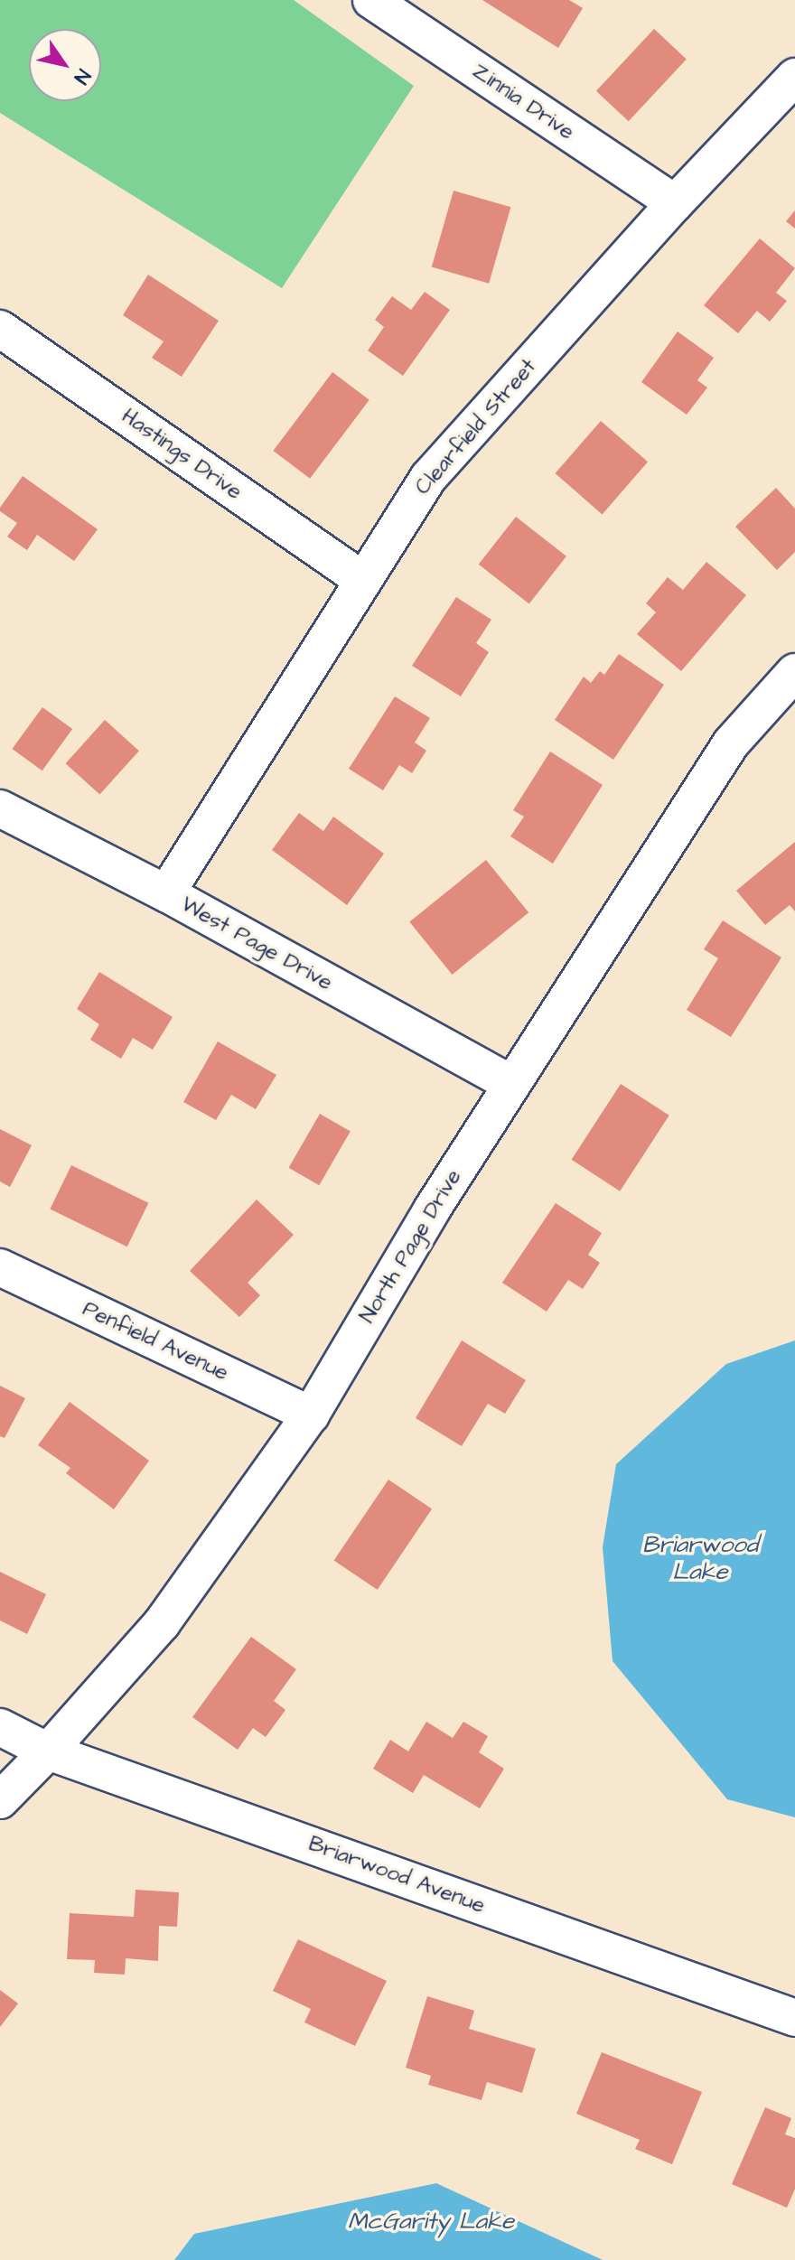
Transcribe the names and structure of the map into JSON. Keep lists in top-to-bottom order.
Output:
{
  "streets": {
    "street": [
      "Zinnia Drive",
      "Clearfield Street",
      "Hastings Drive",
      "West Page Drive",
      "North Page Drive",
      "Penfield Avenue",
      "Briarwood Avenue"
    ]
  },
  "crossings": [
    ["Zinnia Drive", "Clearfield Street"],
    ["Clearfield Street", "Hastings Drive"],
    ["Clearfield Street", "West Page Drive"],
    ["West Page Drive", "North Page Drive"],
    ["North Page Drive", "Penfield Avenue"],
    ["North Page Drive", "Briarwood Avenue"]
  ],
  "water": ["Briarwood Lake", "McGarity Lake"],
  "north": "bottom right"
}
